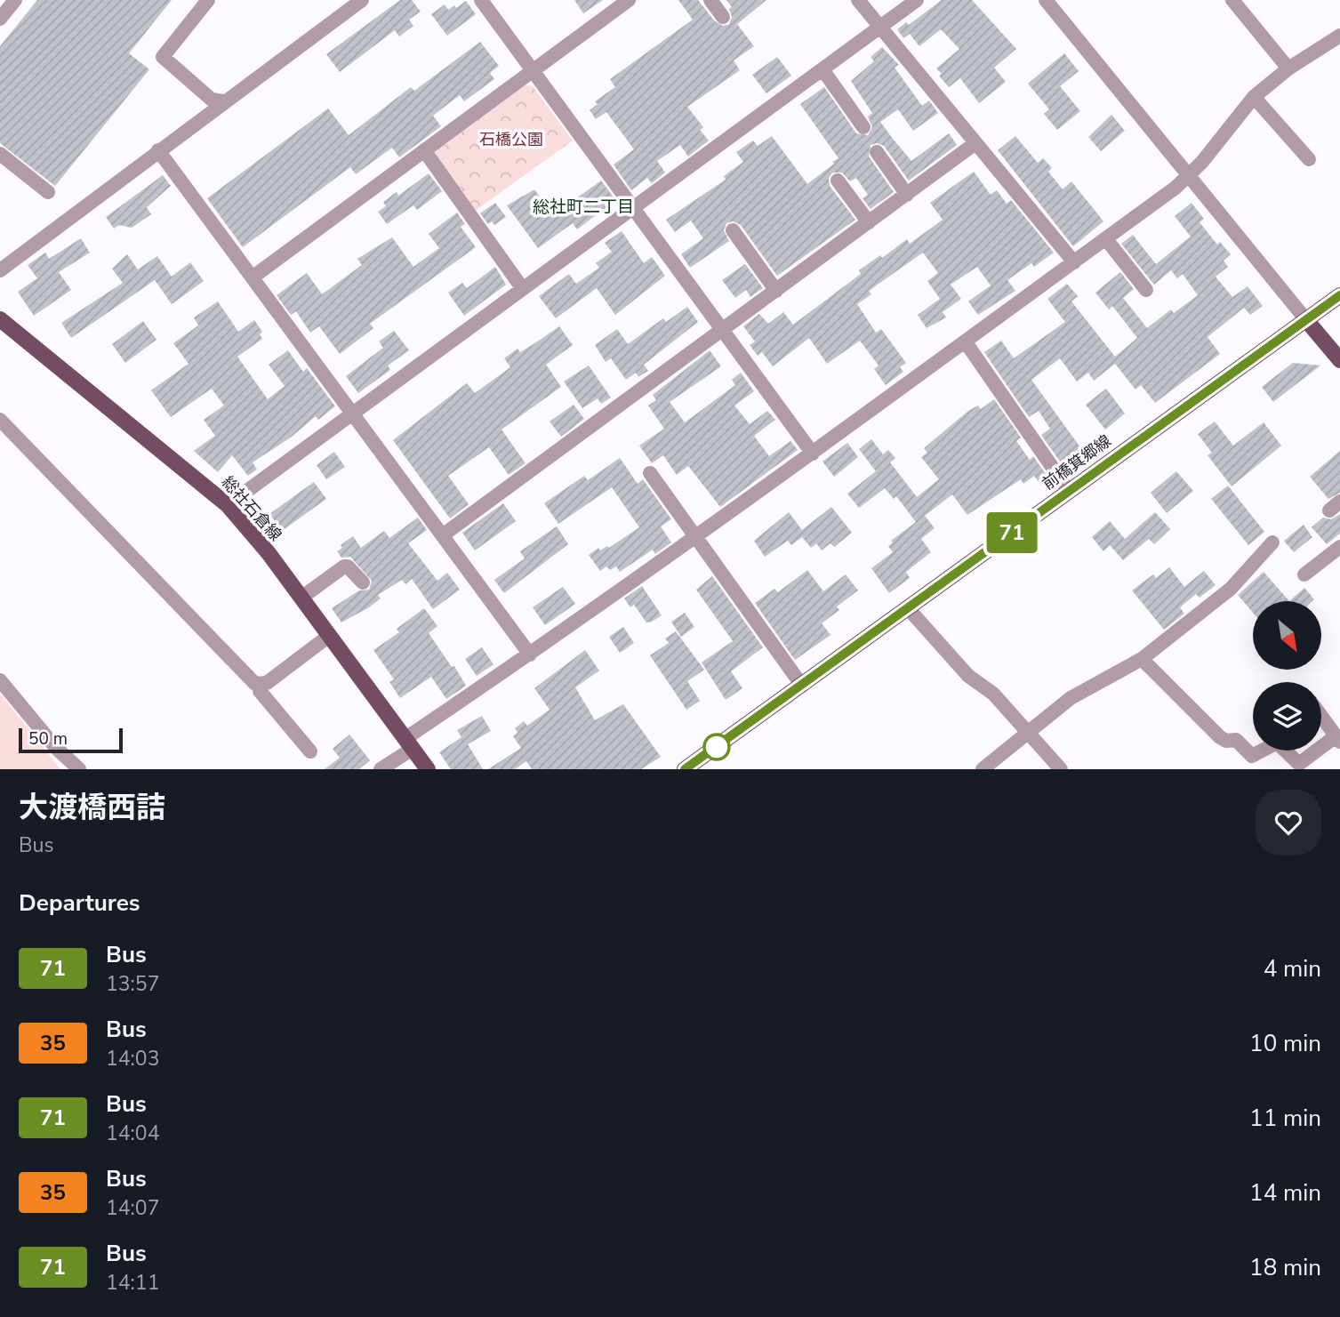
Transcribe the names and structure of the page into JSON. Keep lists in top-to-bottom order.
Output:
{
  "streets": {
    "main road": ["前橋箕郷線", "総社石倉線"]
  },
  "districts": ["総社町二丁目"],
  "parks": ["石橋公園"],
  "lines": ["bus line 71"],
  "scale_bar": "50 m",
  "north": "bottom right",
  "page": {
    "on_map": "71",
    "scale": "50 m",
    "heading": [
      ["大渡橋西詰", "Bus"],
      "Departures"
    ],
    "list": [
      {
        "mark": "71",
        "name": "Bus",
        "note": "13:57",
        "value": "4 min"
      },
      {
        "mark": "35",
        "name": "Bus",
        "note": "14:03",
        "value": "10 min"
      },
      {
        "mark": "71",
        "name": "Bus",
        "note": "14:04",
        "value": "11 min"
      },
      {
        "mark": "35",
        "name": "Bus",
        "note": "14:07",
        "value": "14 min"
      },
      {
        "mark": "71",
        "name": "Bus",
        "note": "14:11",
        "value": "18 min"
      }
    ]
  }
}
